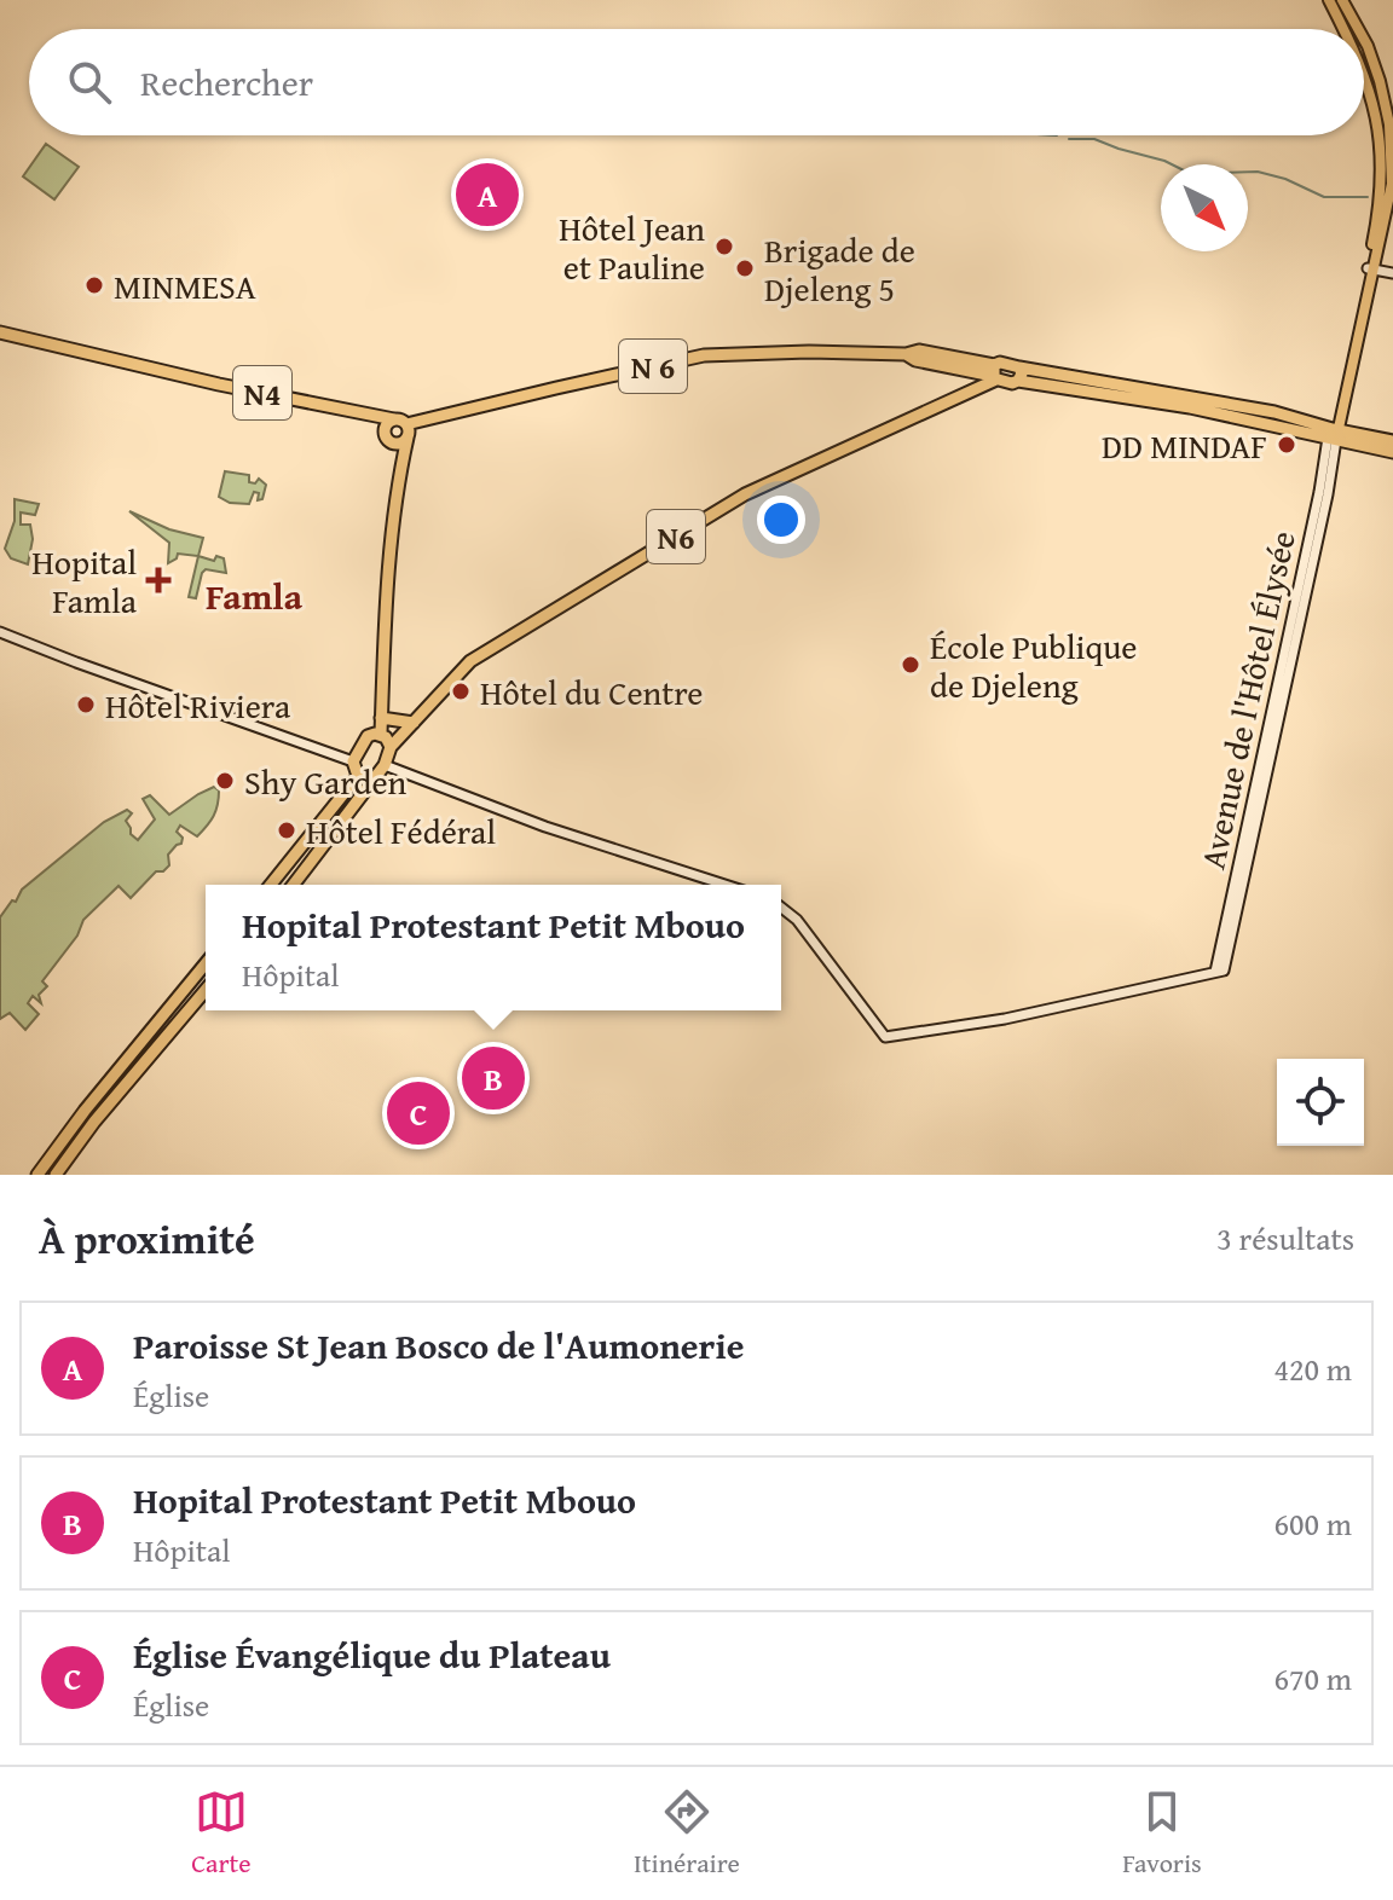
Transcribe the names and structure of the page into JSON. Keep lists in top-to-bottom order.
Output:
{
  "streets": {
    "highway": ["N 6", "N4", "N6"],
    "street": ["Avenue de l'Hôtel Élysée"]
  },
  "crossings": [
    ["N 6", "N6"]
  ],
  "districts": ["Famla"],
  "places": {
    "other": [
      "Hôtel Jean et Pauline",
      "Brigade de Djeleng 5",
      "MINMESA",
      "DD MINDAF",
      "École Publique de Djeleng",
      "Hôtel du Centre",
      "Hôtel Riviera",
      "Shy Garden",
      "Hôtel Fédéral"
    ],
    "health": ["Hopital Famla"]
  },
  "north": "bottom right",
  "page": {
    "search": "Rechercher",
    "pins": ["A", "B", "C"],
    "popup": ["Hopital Protestant Petit Mbouo", "Hôpital"],
    "heading": ["À proximité", "3 résultats"],
    "list": [
      {
        "mark": "A",
        "name": "Paroisse St Jean Bosco de l'Aumonerie",
        "note": "Église",
        "value": "420 m"
      },
      {
        "mark": "B",
        "name": "Hopital Protestant Petit Mbouo",
        "note": "Hôpital",
        "value": "600 m"
      },
      {
        "mark": "C",
        "name": "Église Évangélique du Plateau",
        "note": "Église",
        "value": "670 m"
      }
    ],
    "nav": ["Carte", "Itinéraire", "Favoris"]
  }
}
